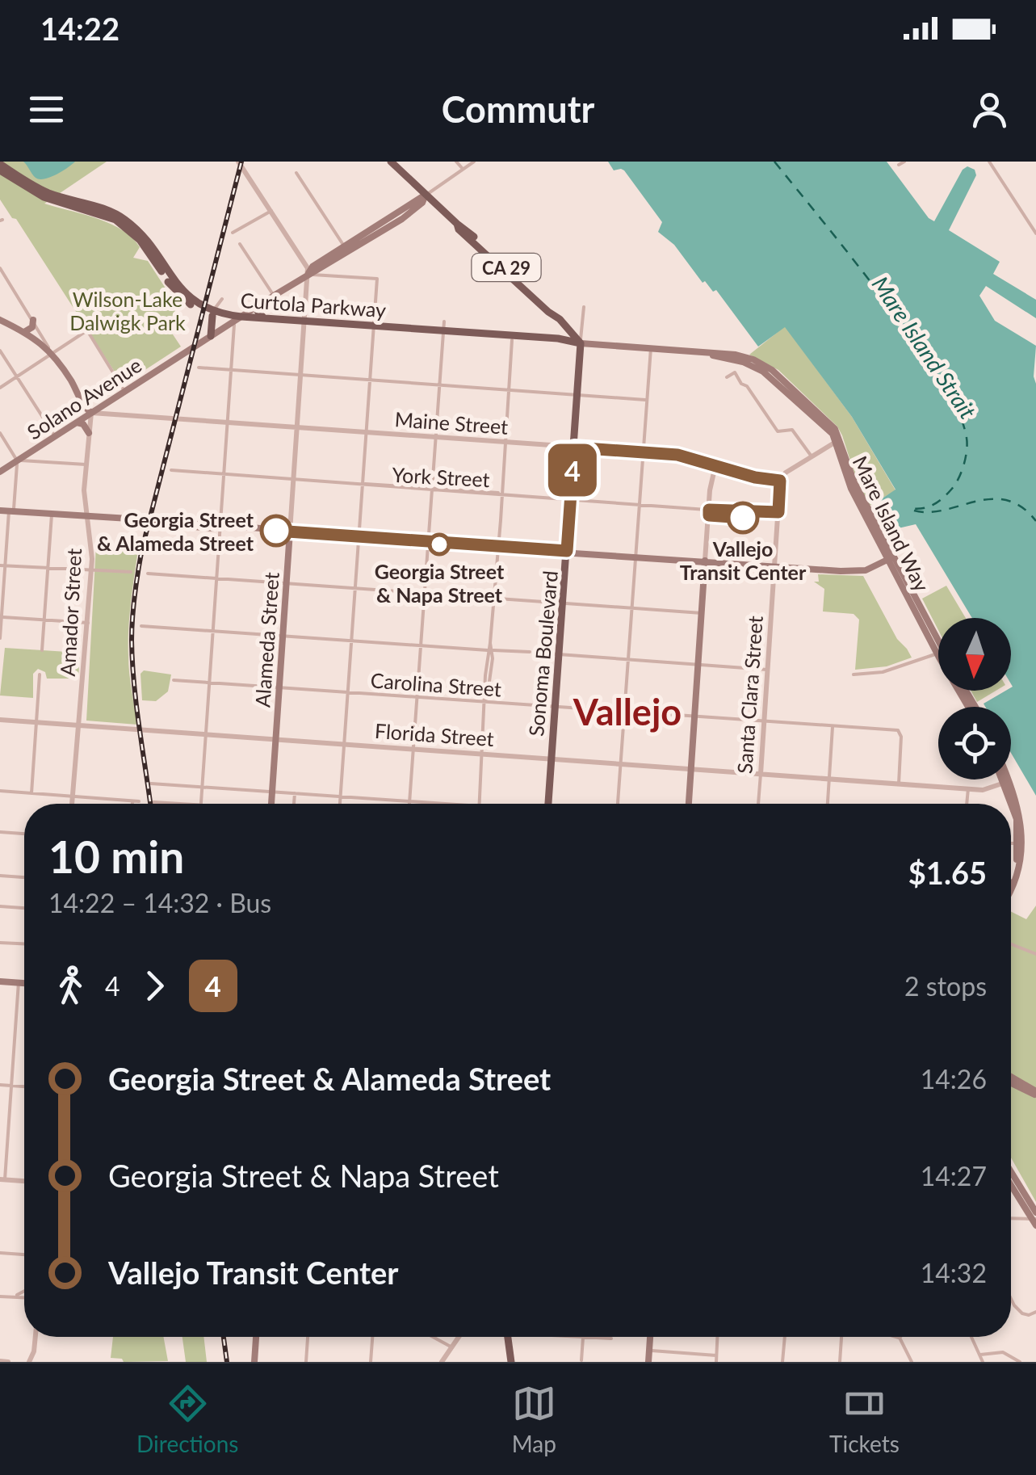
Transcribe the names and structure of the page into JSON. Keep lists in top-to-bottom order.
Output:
{
  "streets": {
    "main road": [
      "CA 29",
      "Curtola Parkway",
      "Solano Avenue",
      "Mare Island Way",
      "Alameda Street",
      "Sonoma Boulevard"
    ],
    "street": [
      "Maine Street",
      "York Street",
      "Amador Street",
      "Carolina Street",
      "Santa Clara Street",
      "Florida Street"
    ]
  },
  "crossings": [
    ["CA 29", "Curtola Parkway"],
    ["CA 29", "Solano Avenue"],
    ["CA 29", "Sonoma Boulevard"],
    ["Curtola Parkway", "Solano Avenue"],
    ["Curtola Parkway", "Mare Island Way"],
    ["Curtola Parkway", "Alameda Street"],
    ["Curtola Parkway", "Sonoma Boulevard"],
    ["Solano Avenue", "Maine Street"],
    ["Solano Avenue", "Amador Street"],
    ["Solano Avenue", "Alameda Street"],
    ["Maine Street", "Amador Street"],
    ["Maine Street", "Alameda Street"],
    ["Maine Street", "Sonoma Boulevard"],
    ["Maine Street", "Santa Clara Street"],
    ["York Street", "Alameda Street"],
    ["York Street", "Sonoma Boulevard"],
    ["Amador Street", "Florida Street"],
    ["Alameda Street", "Carolina Street"],
    ["Alameda Street", "Florida Street"],
    ["Sonoma Boulevard", "Carolina Street"],
    ["Sonoma Boulevard", "Florida Street"],
    ["Carolina Street", "Santa Clara Street"],
    ["Carolina Street", "Florida Street"],
    ["Santa Clara Street", "Florida Street"]
  ],
  "districts": ["Vallejo"],
  "water": ["Mare Island Strait"],
  "parks": ["Wilson-Lake Dalwigk Park"],
  "places": ["Vallejo Transit Center", "Georgia Street & Alameda Street", "Georgia Street & Napa Street"],
  "lines": ["bus line 4"],
  "north": "bottom",
  "page": {
    "status": "14:22",
    "header": "Commutr",
    "on_map": "4",
    "heading": ["10 min", "14:22 – 14:32 · Bus", "$1.65"],
    "legs": ["4", "4", "2 stops"],
    "list": [
      {
        "name": "Georgia Street & Alameda Street",
        "value": "14:26"
      },
      {
        "name": "Georgia Street & Napa Street",
        "value": "14:27"
      },
      {
        "name": "Vallejo Transit Center",
        "value": "14:32"
      }
    ],
    "tabs": ["Directions", "Map", "Tickets"]
  }
}
